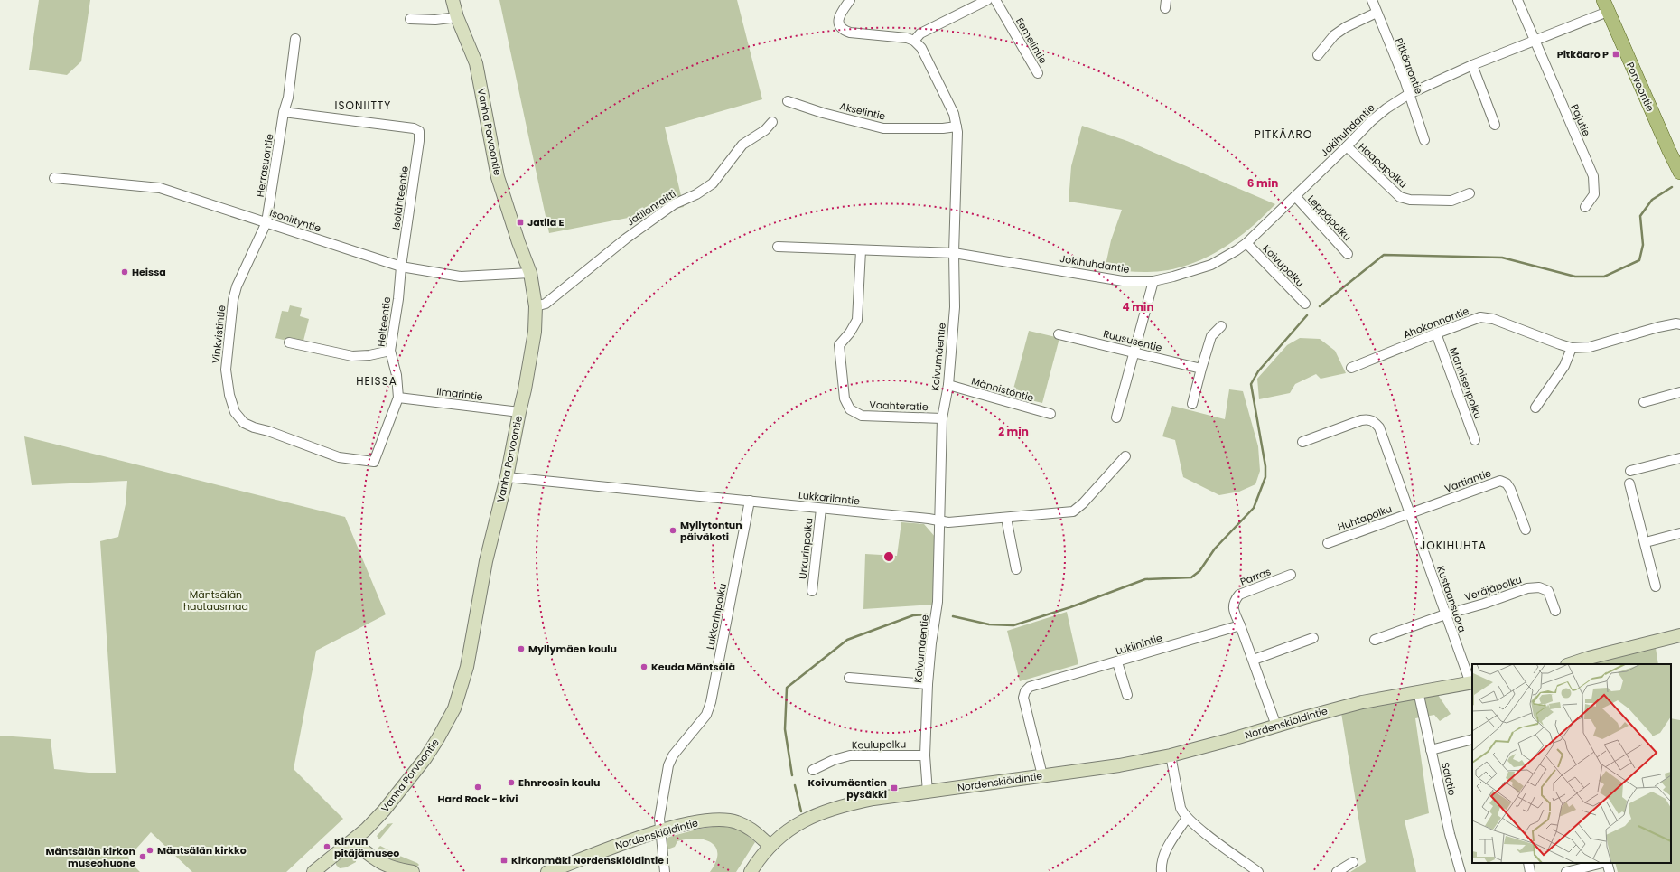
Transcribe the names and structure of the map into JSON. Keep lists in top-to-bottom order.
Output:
{
  "streets": {
    "main road": ["Porvoontie", "Vanha Porvoontie", "Nordenskiöldintie"],
    "street": [
      "Eemelintie",
      "Pitkäarontie",
      "Akselintie",
      "Pajutie",
      "Jokihuhdantie",
      "Herrasuontie",
      "Haapapolku",
      "Isolähteentie",
      "Jatilanraitti",
      "Leppäpolku",
      "Isoniityntie",
      "Koivupolku",
      "Helteentie",
      "Ahokannantie",
      "Vinkvistintie",
      "Ruususentie",
      "Koivumäentie",
      "Mannisenpolku",
      "Männistöntie",
      "Ilmarintie",
      "Vaahteratie",
      "Vartiantie",
      "Lukkarilantie",
      "Huhtapolku",
      "Urkurinpolku",
      "Parras",
      "Veräjäpolku",
      "Kustaansuora",
      "Lukkarinpolku",
      "Lukiinintie",
      "Koulupolku",
      "Salotie"
    ]
  },
  "crossings": [
    ["Pitkäarontie", "Jokihuhdantie"],
    ["Porvoontie", "Jokihuhdantie"],
    ["Akselintie", "Koivumäentie"],
    ["Pajutie", "Jokihuhdantie"],
    ["Jokihuhdantie", "Haapapolku"],
    ["Jokihuhdantie", "Leppäpolku"],
    ["Jokihuhdantie", "Koivupolku"],
    ["Jokihuhdantie", "Koivumäentie"],
    ["Jokihuhdantie", "Vaahteratie"],
    ["Vanha Porvoontie", "Jatilanraitti"],
    ["Vanha Porvoontie", "Isoniityntie"],
    ["Vanha Porvoontie", "Ilmarintie"],
    ["Vanha Porvoontie", "Lukkarilantie"],
    ["Herrasuontie", "Isolähteentie"],
    ["Herrasuontie", "Isoniityntie"],
    ["Herrasuontie", "Vinkvistintie"],
    ["Isolähteentie", "Isoniityntie"],
    ["Isolähteentie", "Helteentie"],
    ["Isoniityntie", "Helteentie"],
    ["Isoniityntie", "Vinkvistintie"],
    ["Helteentie", "Vinkvistintie"],
    ["Helteentie", "Ilmarintie"],
    ["Ahokannantie", "Mannisenpolku"],
    ["Koivumäentie", "Männistöntie"],
    ["Koivumäentie", "Vaahteratie"],
    ["Koivumäentie", "Lukkarilantie"],
    ["Koivumäentie", "Nordenskiöldintie"],
    ["Koivumäentie", "Koulupolku"],
    ["Vartiantie", "Huhtapolku"],
    ["Vartiantie", "Kustaansuora"],
    ["Lukkarilantie", "Urkurinpolku"],
    ["Lukkarilantie", "Lukkarinpolku"],
    ["Huhtapolku", "Kustaansuora"],
    ["Parras", "Lukiinintie"],
    ["Veräjäpolku", "Kustaansuora"],
    ["Kustaansuora", "Nordenskiöldintie"],
    ["Lukkarinpolku", "Nordenskiöldintie"],
    ["Lukiinintie", "Nordenskiöldintie"],
    ["Nordenskiöldintie", "Salotie"]
  ],
  "districts": [
    "ISONIITTY",
    "PITKÄARO",
    "HEISSA",
    "JOKIHUHTA"
  ],
  "parks": ["Mäntsälän hautausmaa"],
  "places": {
    "transit": [
      "Pitkäaro P",
      "Jatila E",
      "Koivumäentien pysäkki",
      "Kirkonmäki Nordenskiöldintie I"
    ],
    "other": [
      "Heissa",
      "Myllytontun päiväkoti",
      "Myllymäen koulu",
      "Keuda Mäntsälä",
      "Ehnroosin koulu",
      "Hard Rock - kivi",
      "Kirvun pitäjämuseo",
      "Mäntsälän kirkko",
      "Mäntsälän kirkon museohuone"
    ]
  },
  "rings": ["6 min", "4 min", "2 min"]
}
